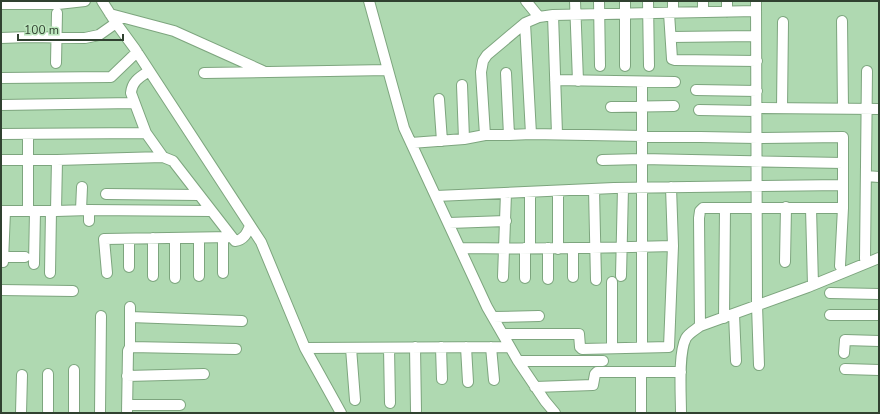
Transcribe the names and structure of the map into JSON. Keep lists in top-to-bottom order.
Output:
{
  "scale_bar": "100 m"
}
